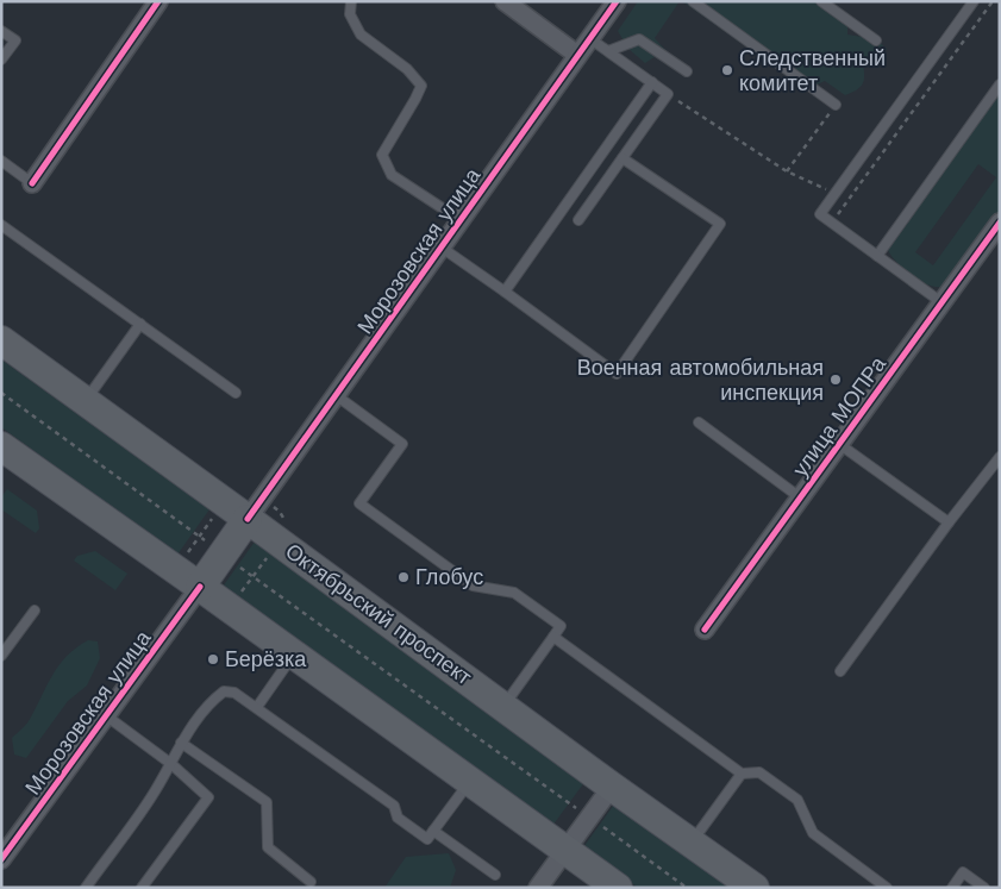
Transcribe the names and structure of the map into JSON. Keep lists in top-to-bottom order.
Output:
{
  "streets": {
    "main road": ["Морозовская улица", "Октябрьский проспект"],
    "street": ["улица МОПРа"]
  },
  "crossings": [
    ["Морозовская улица", "Октябрьский проспект"]
  ],
  "places": [
    "Следственный комитет",
    "Военная автомобильная инспекция",
    "Глобус",
    "Берёзка"
  ]
}
